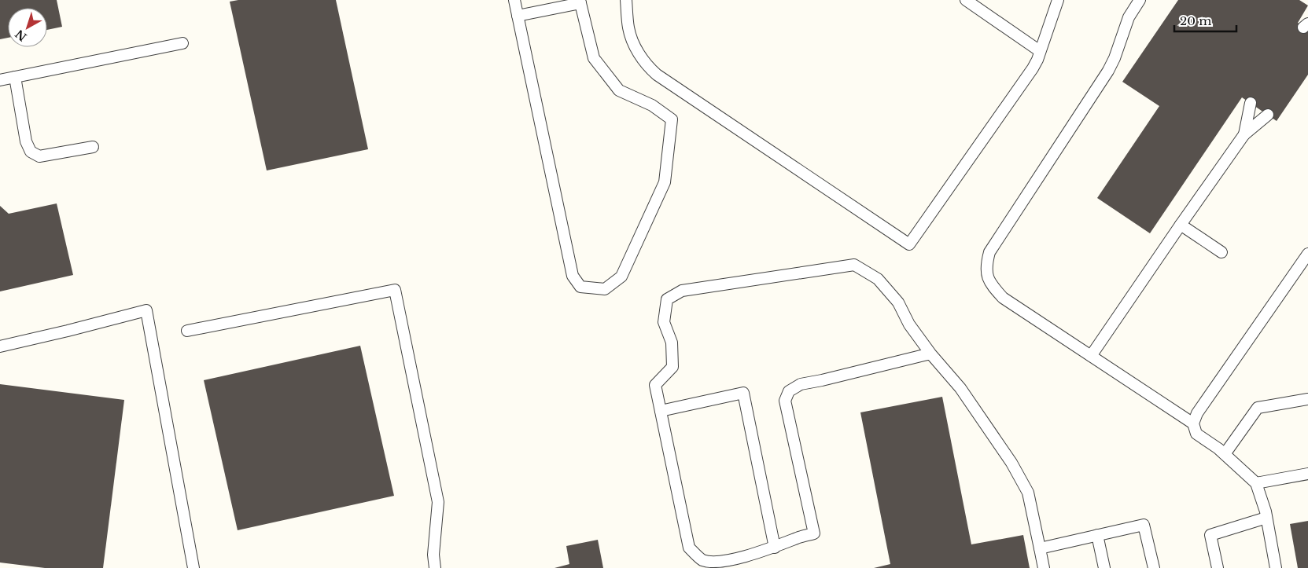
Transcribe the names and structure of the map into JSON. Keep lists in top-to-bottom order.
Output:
{
  "scale_bar": "20 m",
  "north": "bottom left"
}
